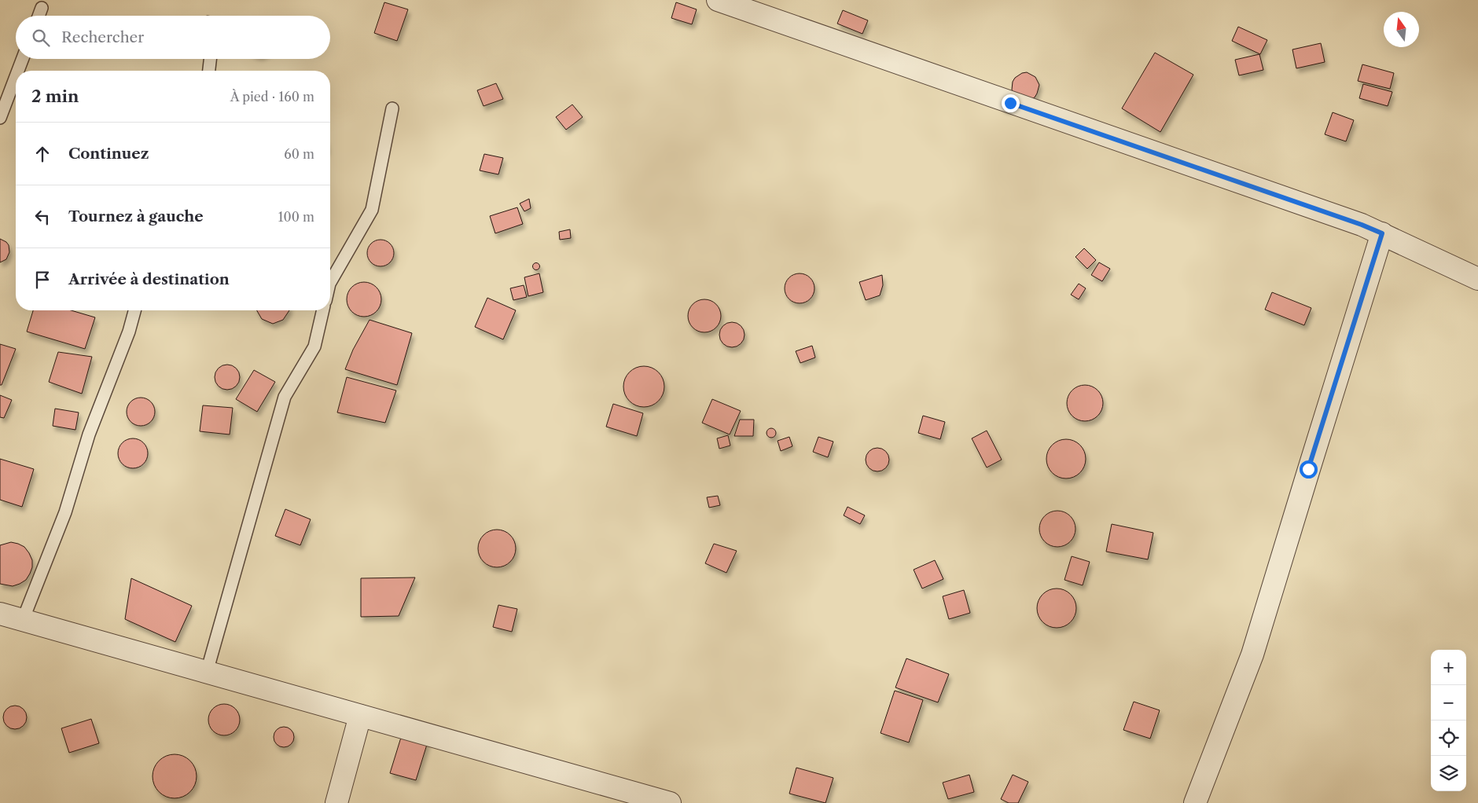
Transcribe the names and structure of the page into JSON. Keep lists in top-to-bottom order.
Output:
{
  "north": "top",
  "page": {
    "search": "Rechercher",
    "heading": ["2 min", "À pied · 160 m"],
    "list": [
      ["Continuez", "60 m"],
      ["Tournez à gauche", "100 m"],
      "Arrivée à destination"
    ],
    "map_buttons": ["+", "−"]
  }
}
